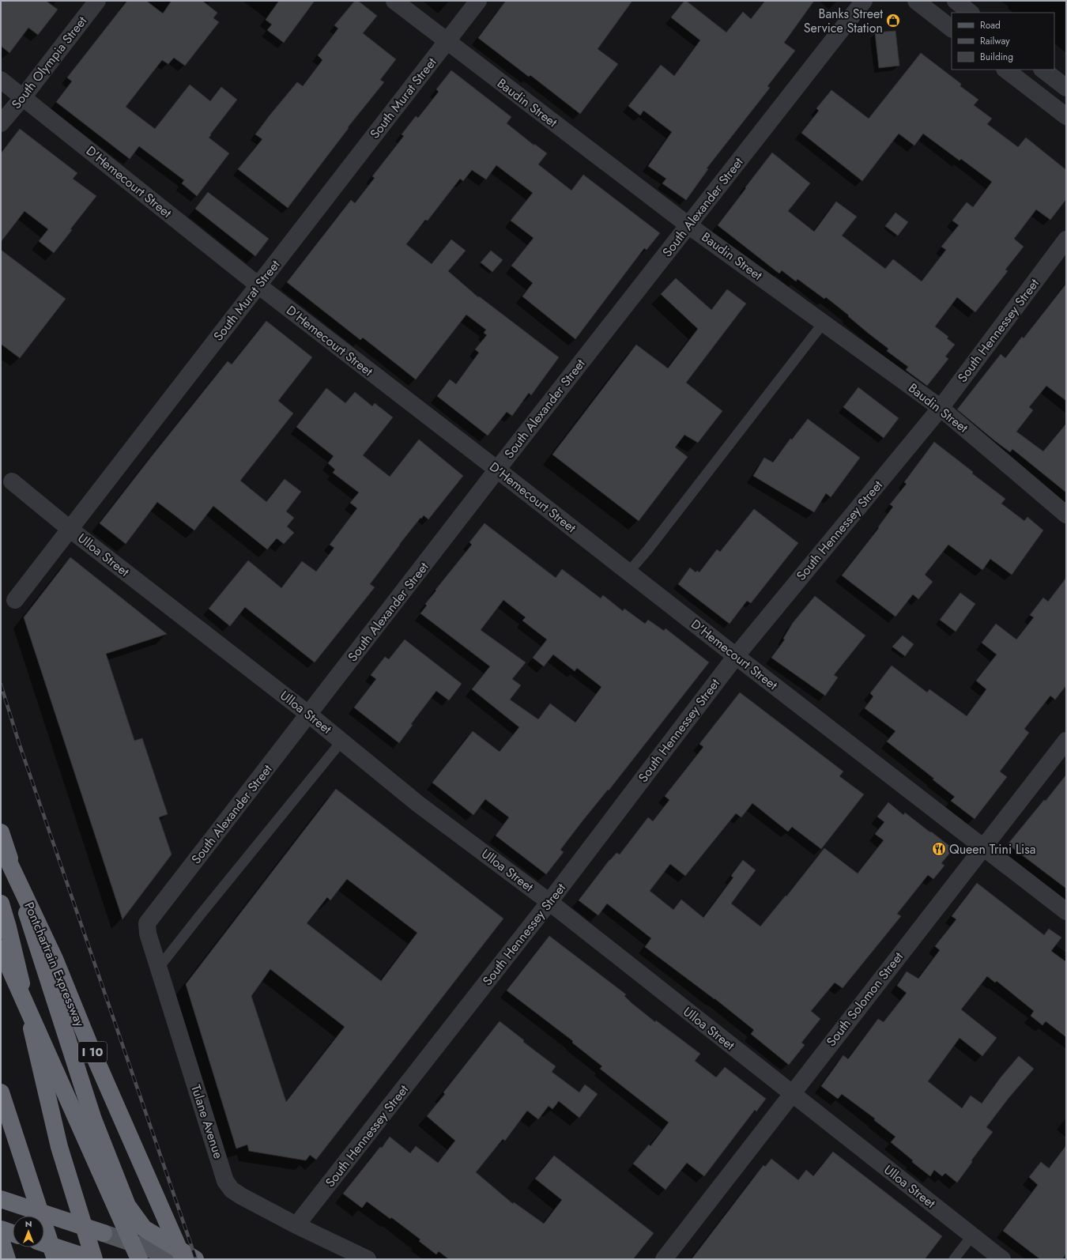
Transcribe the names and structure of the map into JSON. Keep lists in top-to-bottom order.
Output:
{
  "streets": {
    "highway": ["Pontchartrain Expressway", "I 10"],
    "street": [
      "South Olympia Street",
      "South Murat Street",
      "Baudin Street",
      "D'Hemecourt Street",
      "South Alexander Street",
      "South Hennessey Street",
      "Ulloa Street",
      "South Solomon Street",
      "Tulane Avenue"
    ]
  },
  "crossings": [
    ["South Olympia Street", "D'Hemecourt Street"],
    ["South Murat Street", "Baudin Street"],
    ["South Murat Street", "D'Hemecourt Street"],
    ["South Murat Street", "Ulloa Street"],
    ["Baudin Street", "South Alexander Street"],
    ["Baudin Street", "South Hennessey Street"],
    ["D'Hemecourt Street", "South Alexander Street"],
    ["D'Hemecourt Street", "South Hennessey Street"],
    ["D'Hemecourt Street", "South Solomon Street"],
    ["South Alexander Street", "Ulloa Street"],
    ["South Alexander Street", "Tulane Avenue"],
    ["South Hennessey Street", "Ulloa Street"],
    ["South Hennessey Street", "Tulane Avenue"],
    ["Ulloa Street", "South Solomon Street"]
  ],
  "places": {
    "shop": ["Banks Street Service Station"],
    "restaurant": ["Queen Trini Lisa"]
  },
  "legend": ["Road", "Railway", "Building"],
  "north": "top"
}
